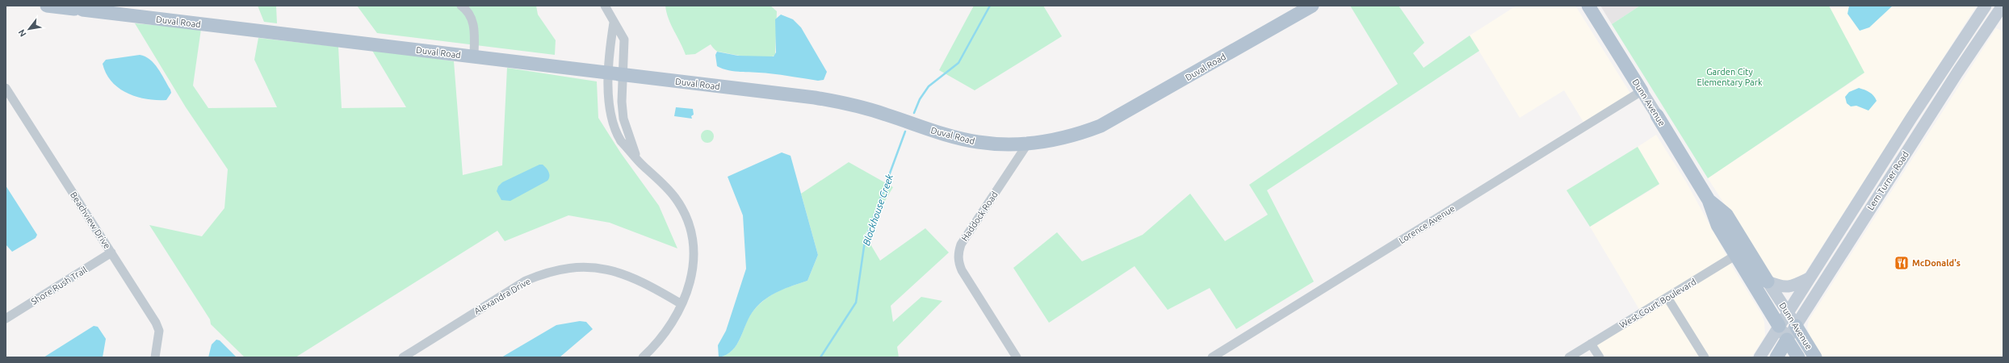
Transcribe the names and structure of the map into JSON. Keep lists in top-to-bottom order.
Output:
{
  "streets": {
    "main road": ["Duval Road", "Dunn Avenue", "Lem Turner Road"],
    "street": [
      "Haddock Road",
      "Beachview Drive",
      "Lorence Avenue",
      "Shore Rush Trail",
      "Alexandra Drive",
      "West Court Boulevard"
    ]
  },
  "crossings": [
    ["Duval Road", "Haddock Road"],
    ["Dunn Avenue", "Lem Turner Road"],
    ["Dunn Avenue", "Lorence Avenue"],
    ["Dunn Avenue", "West Court Boulevard"],
    ["Beachview Drive", "Shore Rush Trail"]
  ],
  "water": ["Blockhouse Creek"],
  "parks": ["Garden City Elementary Park"],
  "places": {
    "restaurant": ["McDonald's"]
  },
  "north": "bottom left"
}
